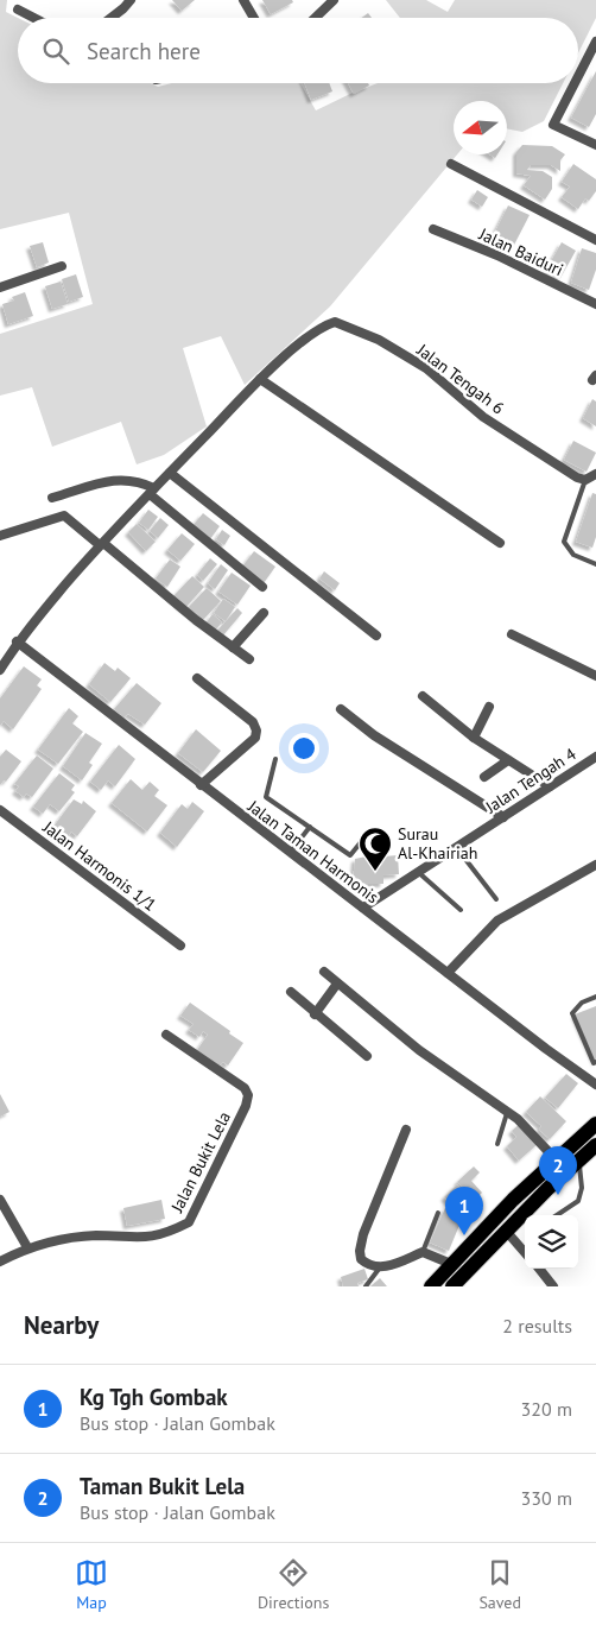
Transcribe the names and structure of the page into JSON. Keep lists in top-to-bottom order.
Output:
{
  "streets": {
    "street": [
      "Jalan Baiduri",
      "Jalan Tengah 6",
      "Jalan Tengah 4",
      "Jalan Taman Harmonis",
      "Jalan Harmonis 1/1",
      "Jalan Bukit Lela"
    ]
  },
  "crossings": [
    ["Jalan Tengah 6", "Jalan Taman Harmonis"],
    ["Jalan Tengah 4", "Jalan Taman Harmonis"]
  ],
  "places": {
    "mosque": ["Surau Al-Khairiah"]
  },
  "north": "left",
  "page": {
    "search": "Search here",
    "pins": ["2", "1"],
    "heading": ["Nearby", "2 results"],
    "list": [
      {
        "mark": "1",
        "name": "Kg Tgh Gombak",
        "note": "Bus stop · Jalan Gombak",
        "value": "320 m"
      },
      {
        "mark": "2",
        "name": "Taman Bukit Lela",
        "note": "Bus stop · Jalan Gombak",
        "value": "330 m"
      }
    ],
    "nav": ["Map", "Directions", "Saved"]
  }
}
